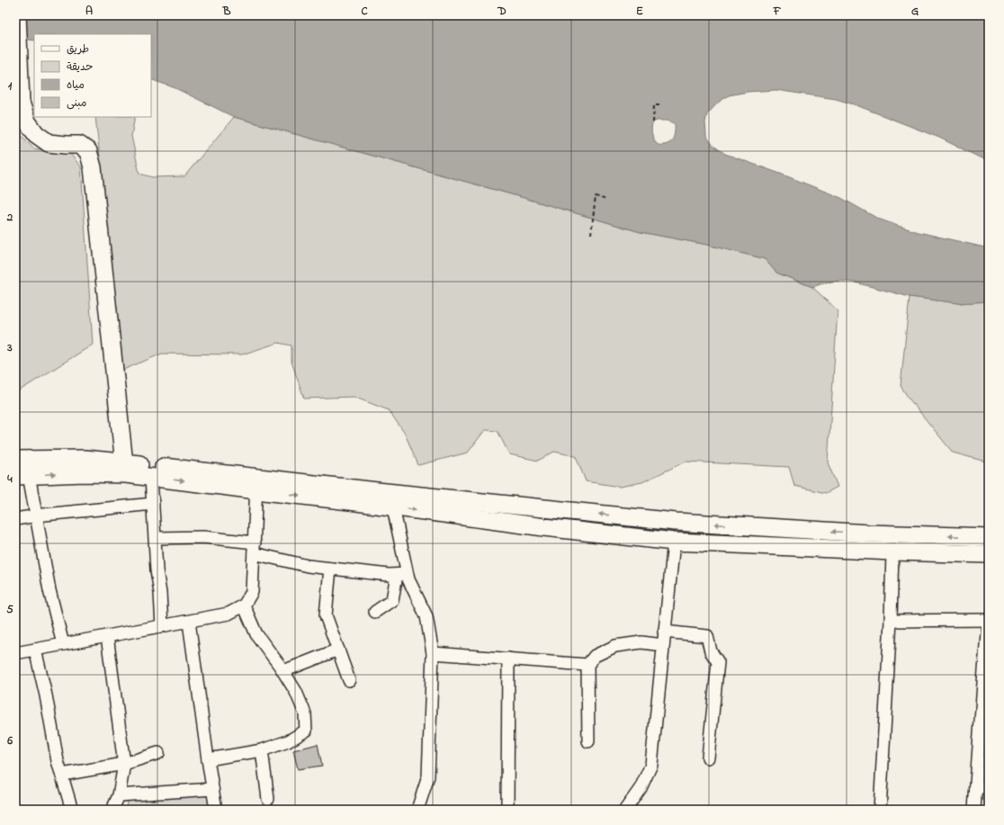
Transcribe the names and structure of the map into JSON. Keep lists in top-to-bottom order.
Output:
{
  "legend": [
    "طريق",
    "حديقة",
    "مياه",
    "مبنى"
  ],
  "grid": {
    "columns": [
      "A",
      "B",
      "C",
      "D",
      "E",
      "F",
      "G"
    ],
    "rows": [
      "1",
      "2",
      "3",
      "4",
      "5",
      "6"
    ]
  }
}
